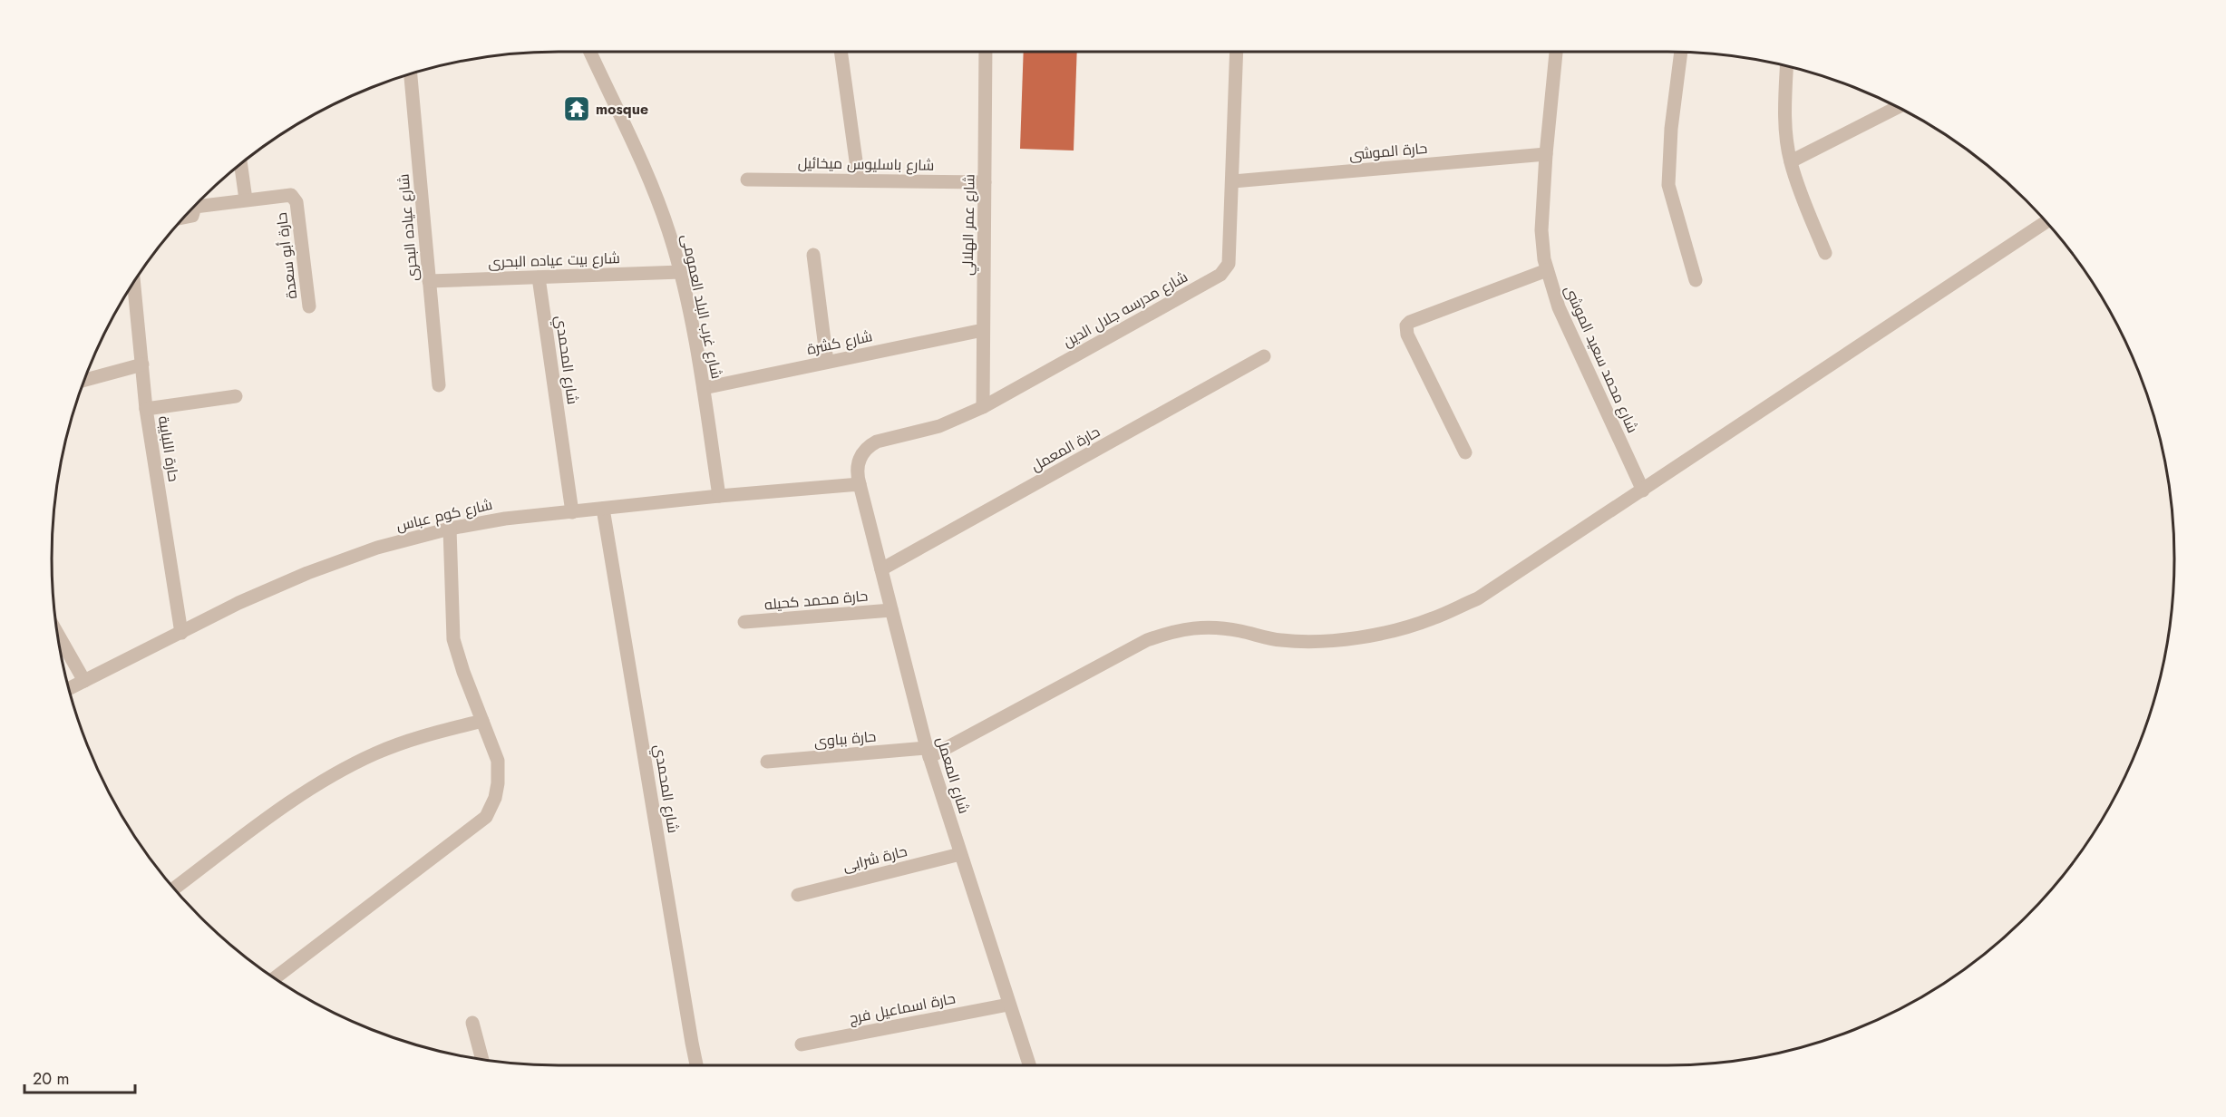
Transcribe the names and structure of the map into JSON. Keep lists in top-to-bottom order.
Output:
{
  "streets": {
    "street": [
      "حارة الموشى",
      "شارع باسليوس ميخائيل",
      "شارع عمر الهلالي",
      "شارع عياده البحرى",
      "حارة أبو سعدة",
      "شارع بيت عياده البحرى",
      "شارع غرب البلد العمومى",
      "شارع مدرسه جلال الدين",
      "شارع كشرة",
      "شارع محمد سعيد الموشى",
      "شارع المحمدي",
      "حارة اللبايبة",
      "حارة المعمل",
      "شارع كوم عباس",
      "حارة محمد كحيله",
      "حارة بباوى",
      "شارع المعمل",
      "حارة شرابى",
      "حارة اسماعيل فرج"
    ]
  },
  "crossings": [
    ["حارة الموشى", "شارع مدرسه جلال الدين"],
    ["حارة الموشى", "شارع محمد سعيد الموشى"],
    ["شارع باسليوس ميخائيل", "شارع عمر الهلالي"],
    ["شارع عمر الهلالي", "شارع مدرسه جلال الدين"],
    ["شارع عمر الهلالي", "شارع كشرة"],
    ["شارع عياده البحرى", "شارع بيت عياده البحرى"],
    ["شارع بيت عياده البحرى", "شارع غرب البلد العمومى"],
    ["شارع بيت عياده البحرى", "شارع المحمدي"],
    ["شارع غرب البلد العمومى", "شارع كشرة"],
    ["شارع غرب البلد العمومى", "شارع كوم عباس"],
    ["شارع مدرسه جلال الدين", "شارع كوم عباس"],
    ["شارع مدرسه جلال الدين", "شارع المعمل"],
    ["شارع المحمدي", "شارع كوم عباس"],
    ["حارة اللبايبة", "شارع كوم عباس"],
    ["حارة المعمل", "شارع المعمل"],
    ["شارع كوم عباس", "شارع المعمل"],
    ["حارة محمد كحيله", "شارع المعمل"],
    ["حارة بباوى", "شارع المعمل"],
    ["شارع المعمل", "حارة شرابى"],
    ["شارع المعمل", "حارة اسماعيل فرج"]
  ],
  "places": {
    "temple": ["mosque"]
  },
  "scale_bar": "20 m"
}
